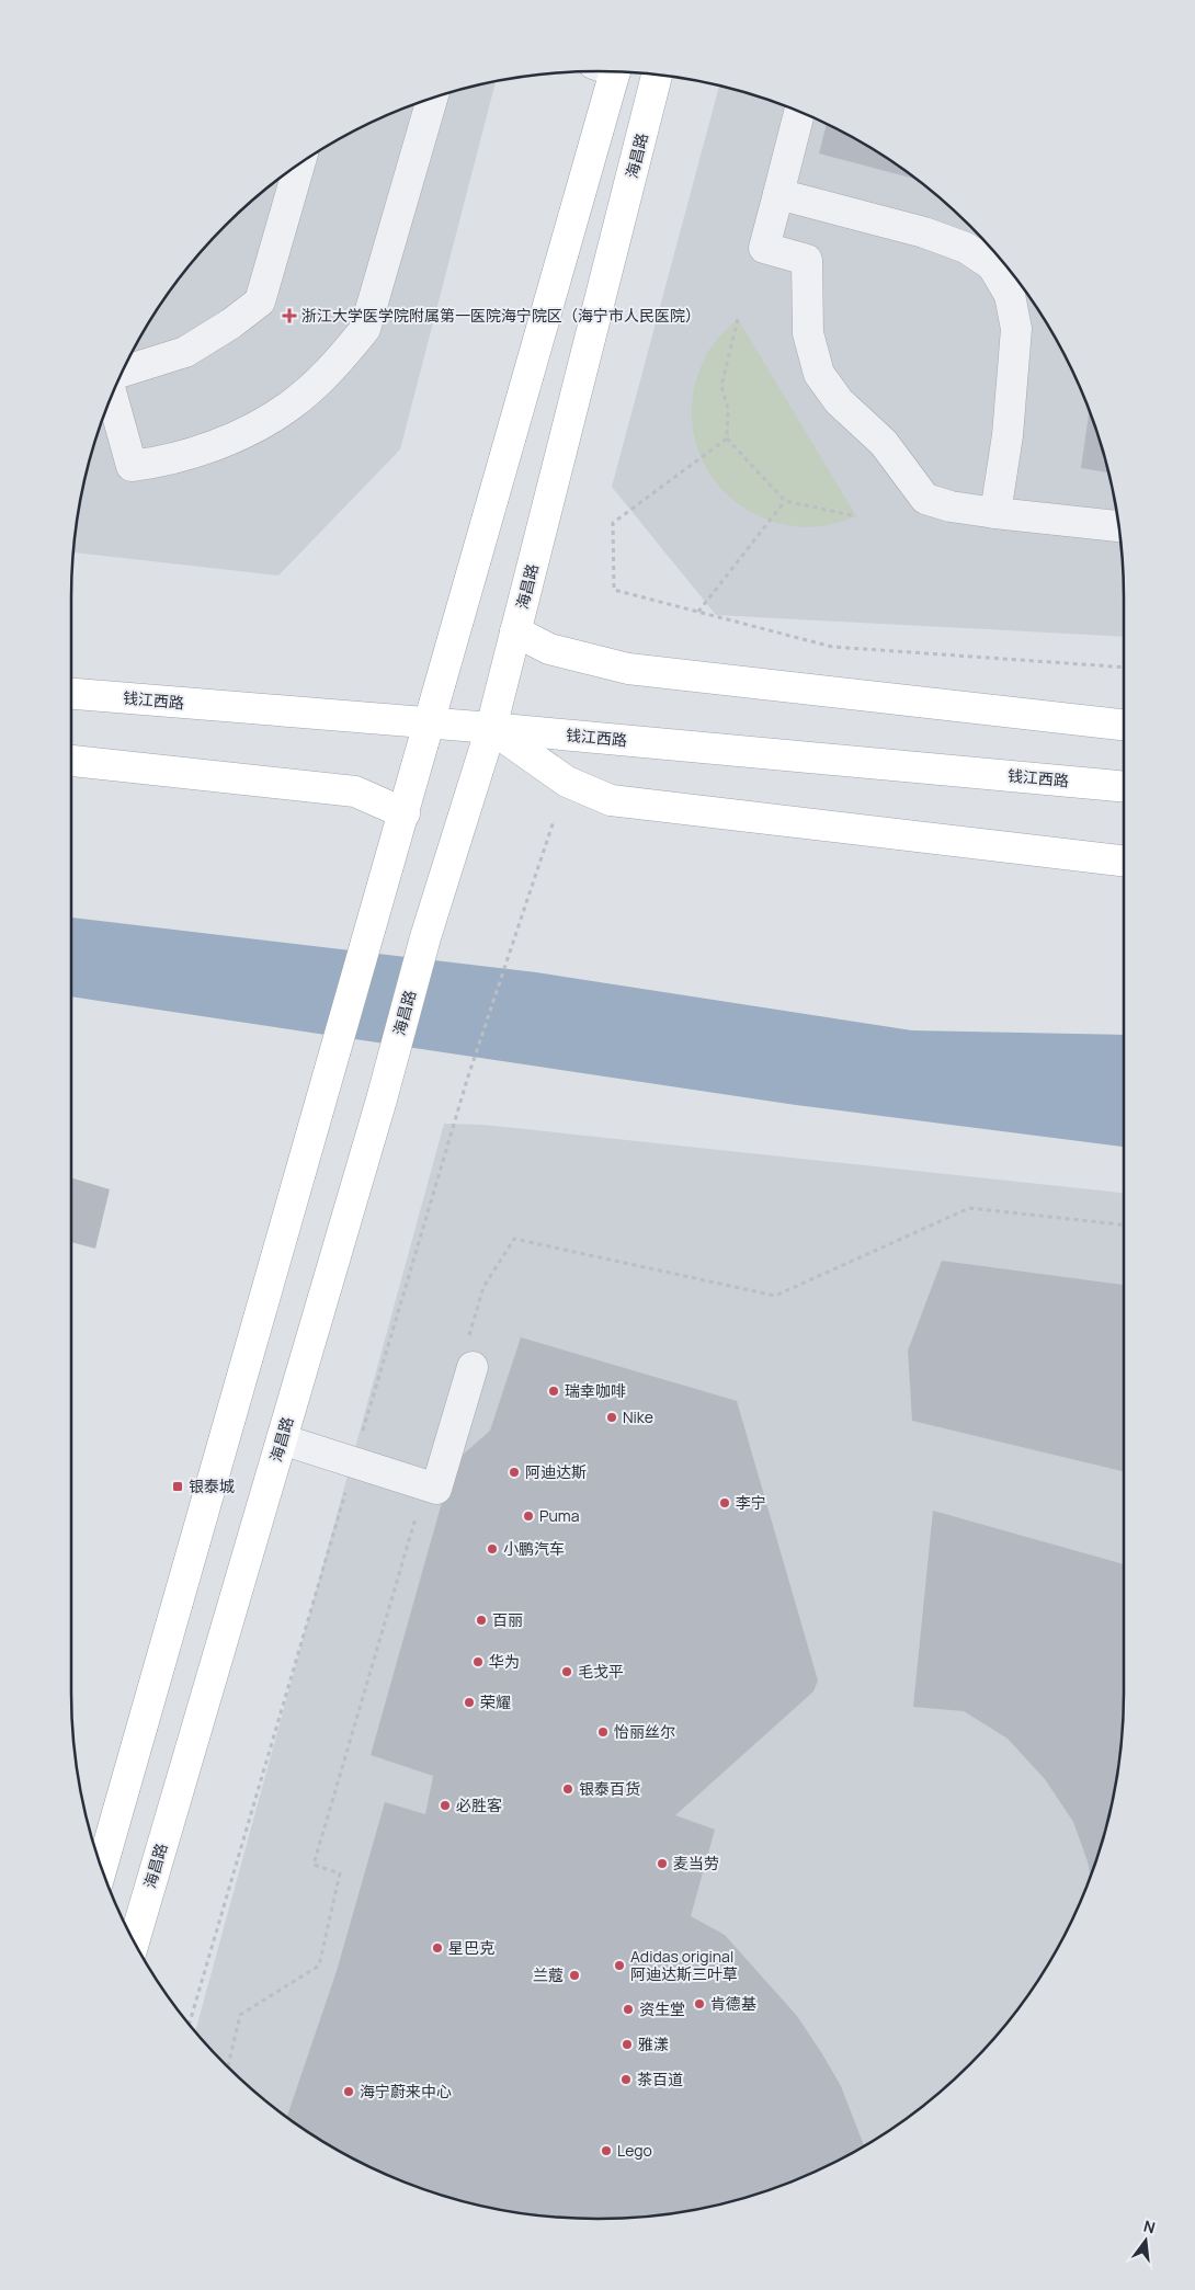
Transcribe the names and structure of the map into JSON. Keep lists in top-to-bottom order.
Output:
{
  "streets": {
    "main road": ["海昌路", "钱江西路"]
  },
  "crossings": [
    ["海昌路", "钱江西路"]
  ],
  "places": {
    "health": ["浙江大学医学院附属第一医院海宁院区（海宁市人民医院）"],
    "other": [
      "瑞幸咖啡",
      "Nike",
      "阿迪达斯",
      "李宁",
      "Puma",
      "小鹏汽车",
      "百丽",
      "华为",
      "毛戈平",
      "荣耀",
      "怡丽丝尔",
      "银泰百货",
      "必胜客",
      "麦当劳",
      "星巴克",
      "Adidas original 阿迪达斯三叶草",
      "兰蔻",
      "肯德基",
      "资生堂",
      "雅漾",
      "茶百道",
      "海宁蔚来中心",
      "Lego"
    ],
    "transit": ["银泰城"]
  },
  "north": "top"
}
